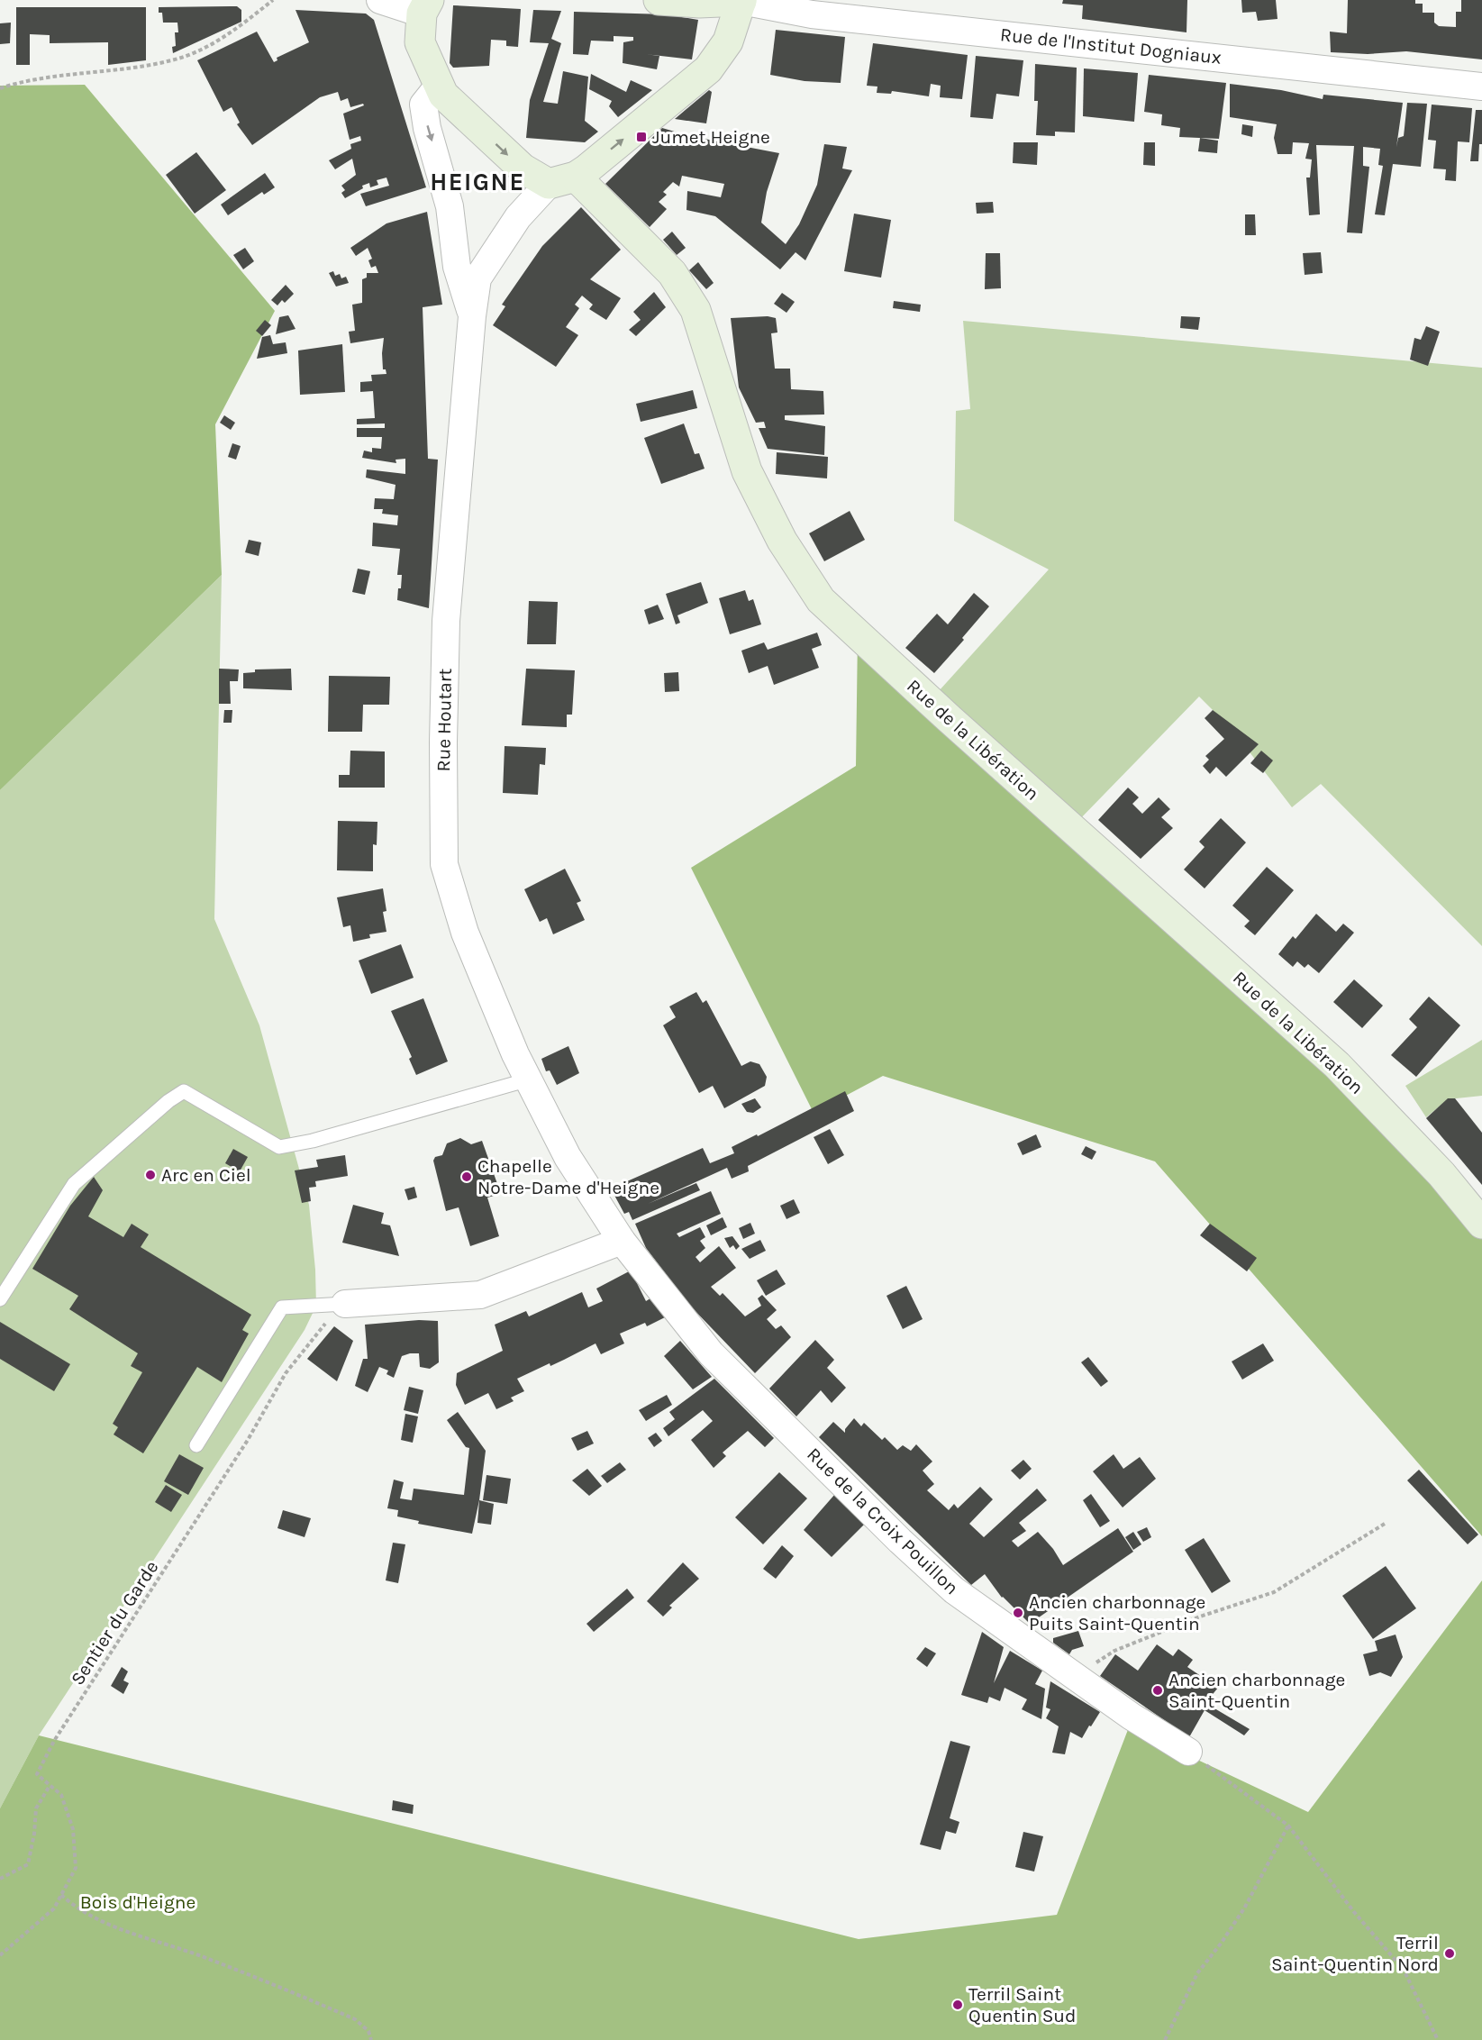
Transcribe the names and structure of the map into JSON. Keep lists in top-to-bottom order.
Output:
{
  "streets": {
    "street": [
      "Rue de l'Institut Dogniaux",
      "Rue Houtart",
      "Rue de la Libération",
      "Rue de la Croix Pouillon"
    ],
    "path": ["Sentier du Garde"]
  },
  "crossings": [
    ["Rue Houtart", "Rue de la Libération"],
    ["Rue Houtart", "Rue de la Croix Pouillon"]
  ],
  "districts": ["HEIGNE"],
  "parks": ["Bois d'Heigne"],
  "places": {
    "transit": ["Jumet Heigne"],
    "other": [
      "Arc en Ciel",
      "Chapelle Notre-Dame d'Heigne",
      "Ancien charbonnage Puits Saint-Quentin",
      "Ancien charbonnage Saint-Quentin",
      "Terril Saint-Quentin Nord",
      "Terril Saint Quentin Sud"
    ]
  }
}
